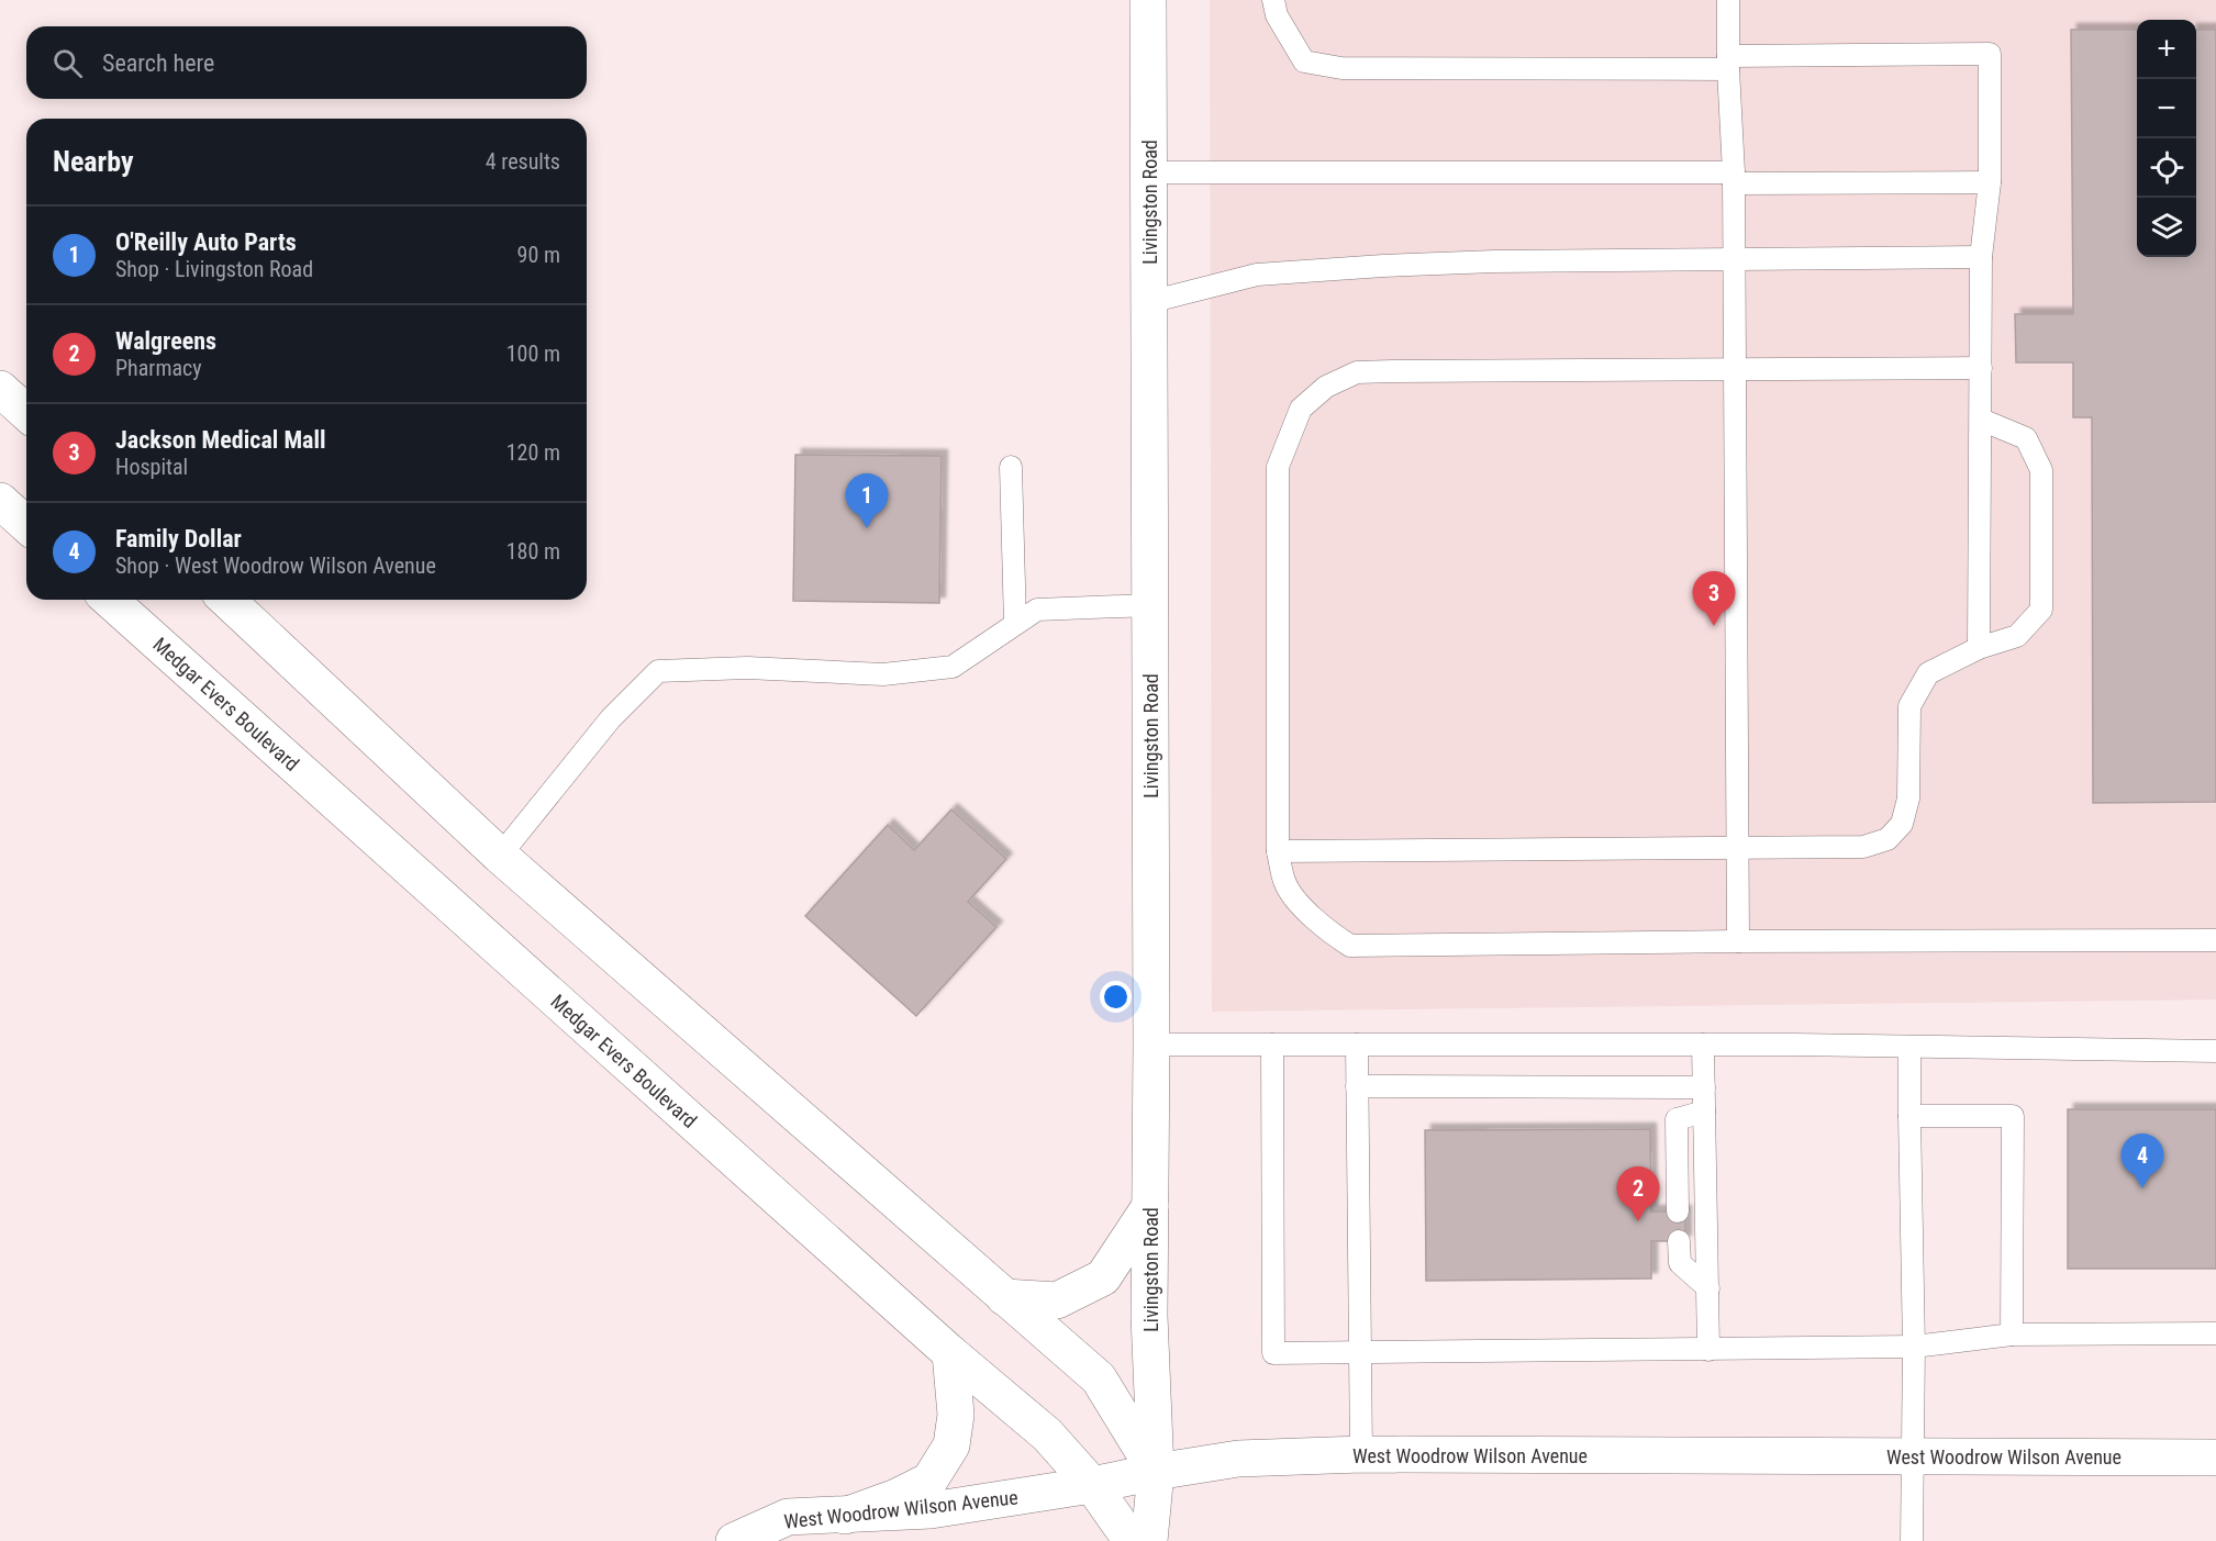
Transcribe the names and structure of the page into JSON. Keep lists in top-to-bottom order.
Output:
{
  "streets": {
    "main road": ["Livingston Road", "Medgar Evers Boulevard", "West Woodrow Wilson Avenue"]
  },
  "crossings": [
    ["Livingston Road", "West Woodrow Wilson Avenue"],
    ["Medgar Evers Boulevard", "West Woodrow Wilson Avenue"]
  ],
  "page": {
    "map_buttons": ["+", "−"],
    "search": "Search here",
    "heading": ["Nearby", "4 results"],
    "list": [
      {
        "mark": "1",
        "name": "O'Reilly Auto Parts",
        "note": "Shop · Livingston Road",
        "value": "90 m"
      },
      {
        "mark": "2",
        "name": "Walgreens",
        "note": "Pharmacy",
        "value": "100 m"
      },
      {
        "mark": "3",
        "name": "Jackson Medical Mall",
        "note": "Hospital",
        "value": "120 m"
      },
      {
        "mark": "4",
        "name": "Family Dollar",
        "note": "Shop · West Woodrow Wilson Avenue",
        "value": "180 m"
      }
    ],
    "pins": [
      "1",
      "3",
      "4",
      "2"
    ]
  }
}
